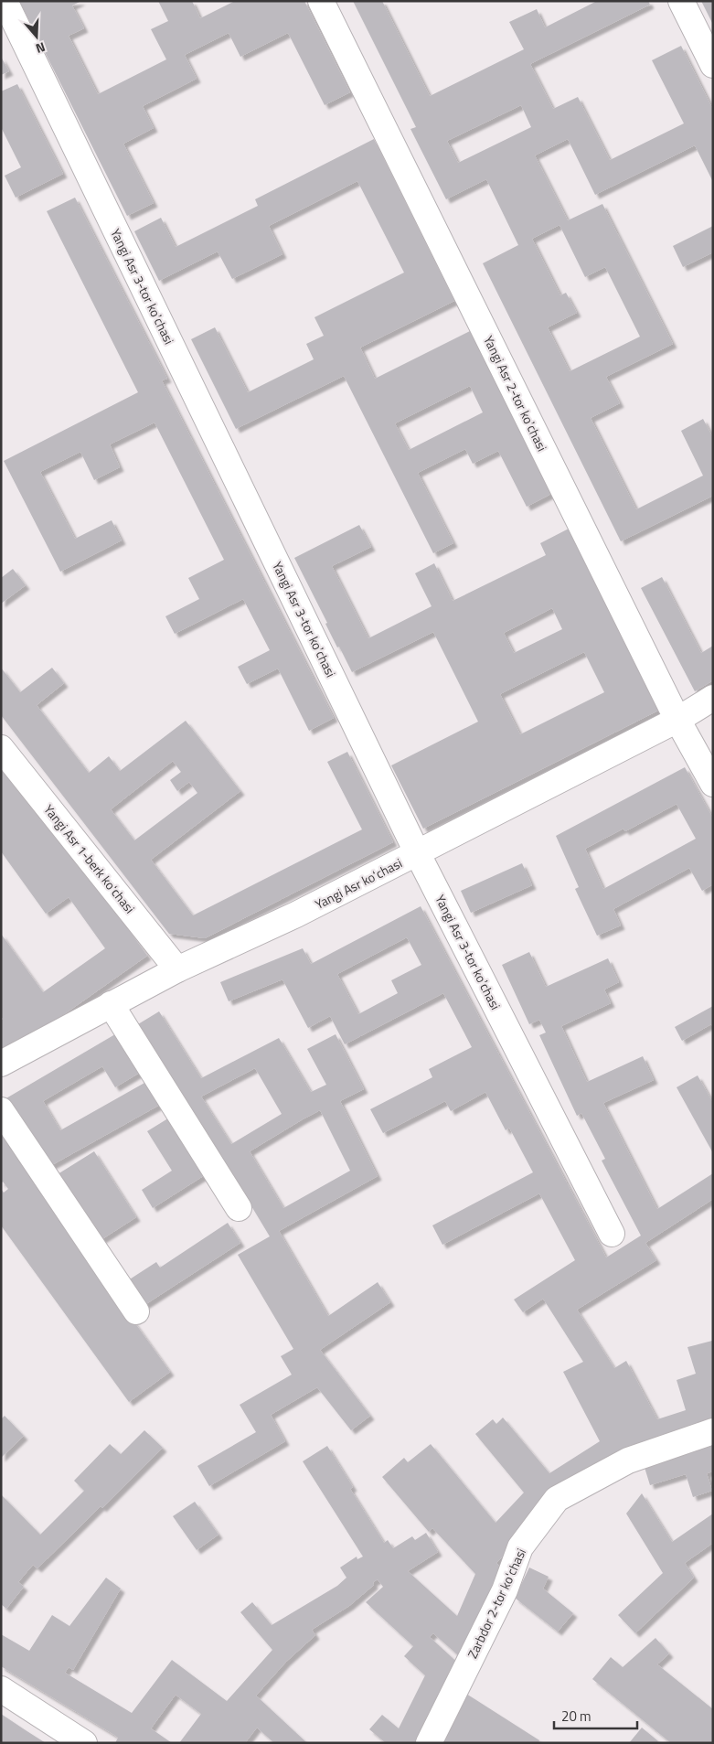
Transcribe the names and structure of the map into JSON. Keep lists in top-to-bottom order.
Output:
{
  "streets": {
    "street": [
      "Yangi Asr 3-tor koʼchasi",
      "Yangi Asr 2-tor koʼchasi",
      "Yangi Asr 1-berk koʻchasi",
      "Yangi Asr koʻchasi",
      "Zarbdor 2-tor koʻchasi"
    ]
  },
  "crossings": [
    ["Yangi Asr 3-tor koʼchasi", "Yangi Asr koʻchasi"],
    ["Yangi Asr 2-tor koʼchasi", "Yangi Asr koʻchasi"],
    ["Yangi Asr 1-berk koʻchasi", "Yangi Asr koʻchasi"]
  ],
  "scale_bar": "20 m",
  "north": "bottom"
}
